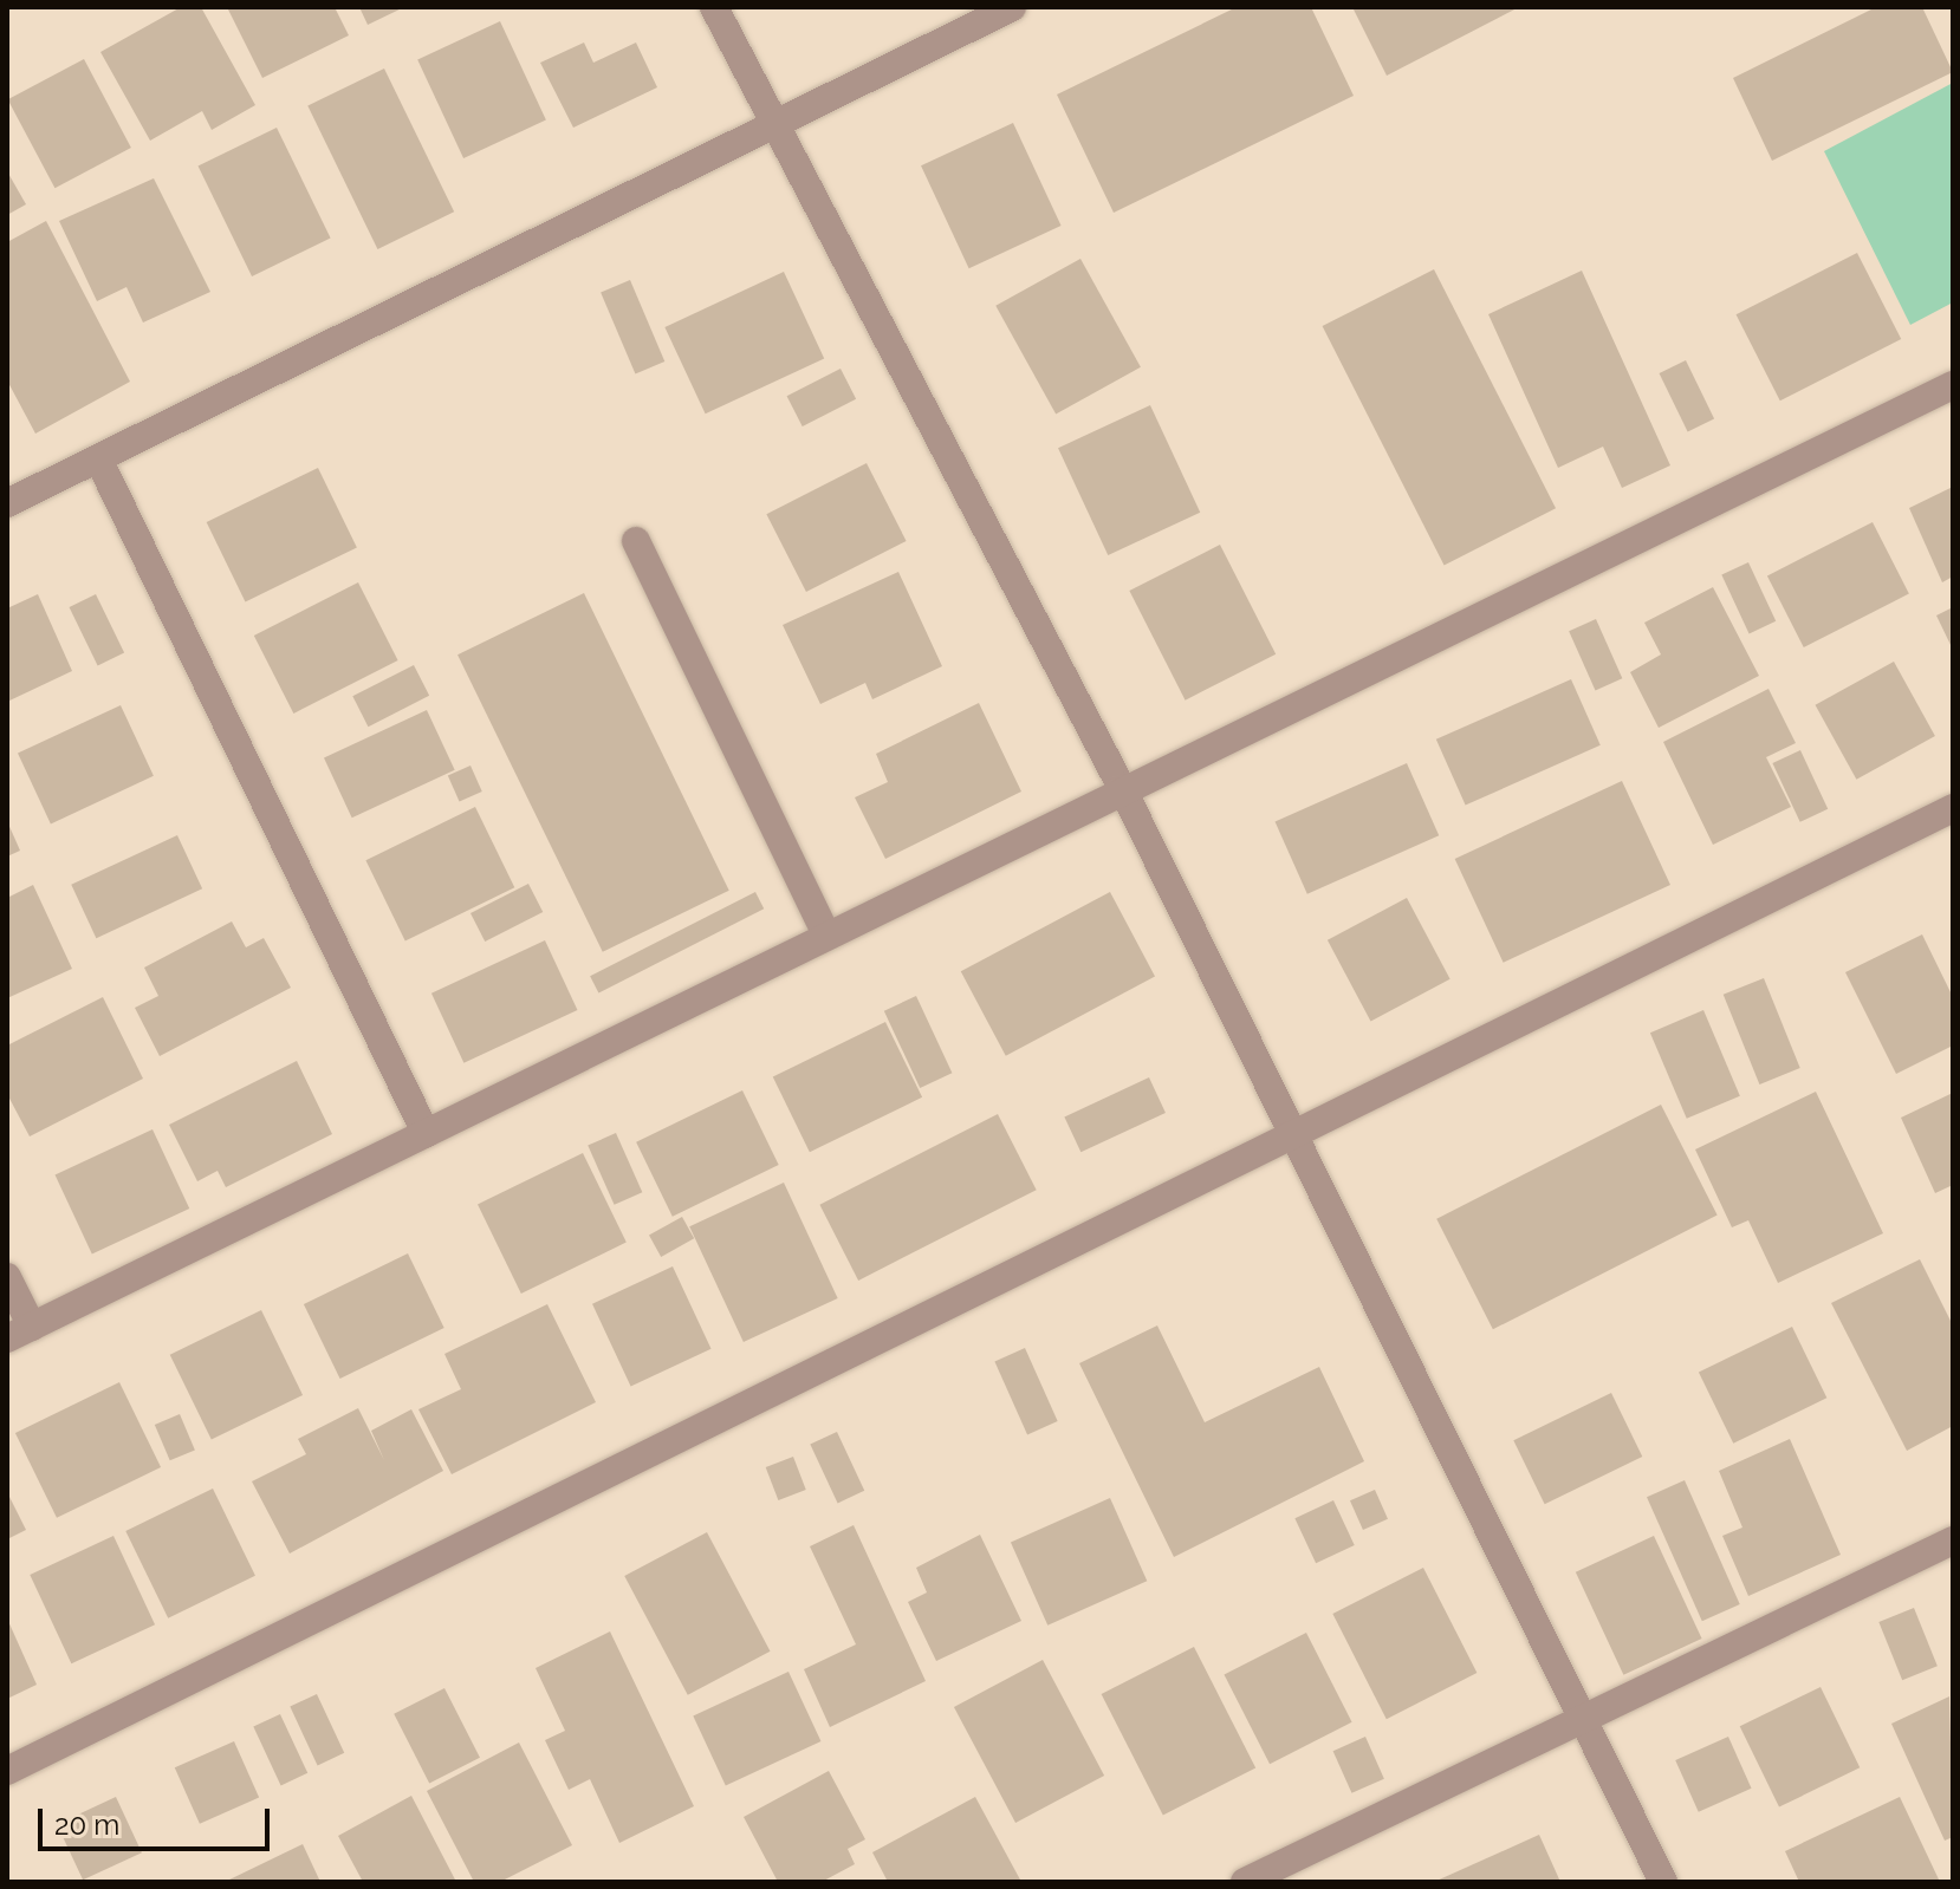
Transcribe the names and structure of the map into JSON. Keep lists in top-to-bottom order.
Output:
{
  "scale_bar": "20 m"
}
